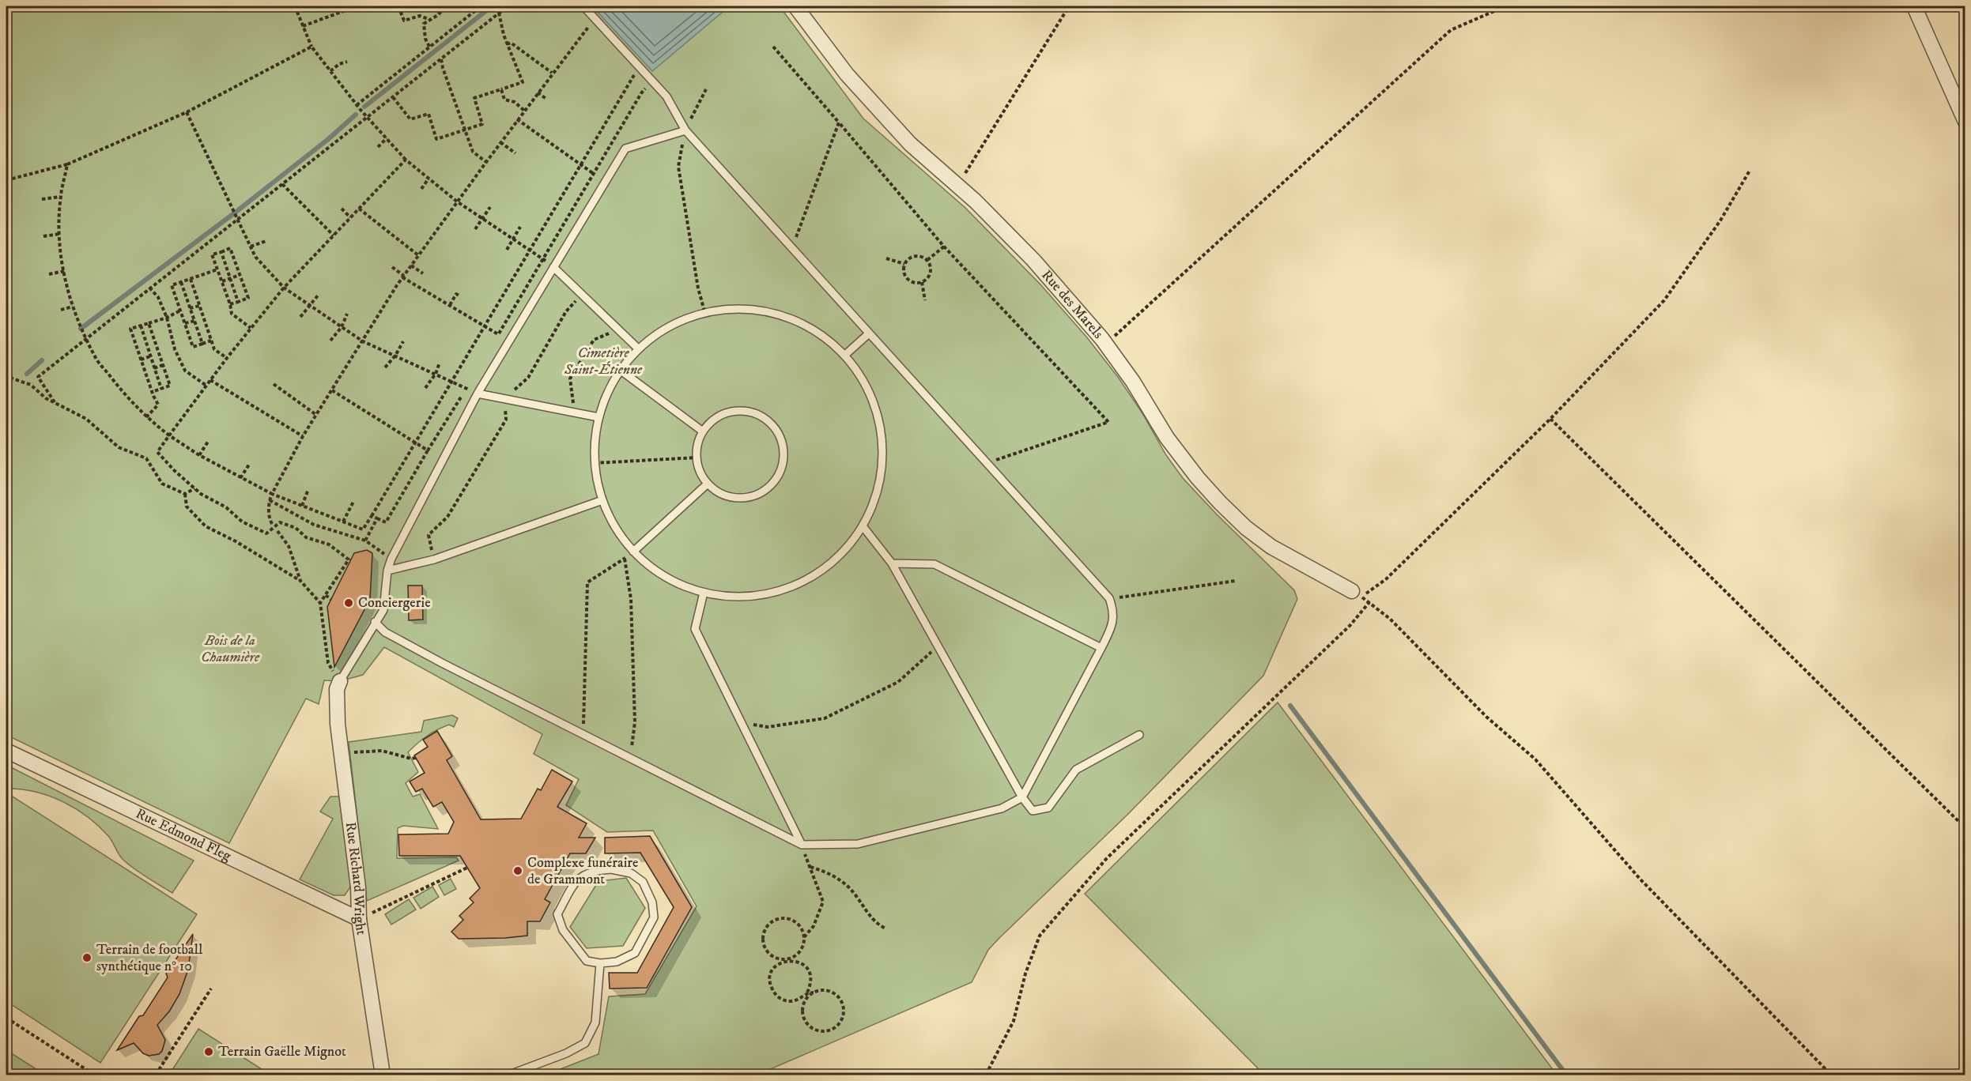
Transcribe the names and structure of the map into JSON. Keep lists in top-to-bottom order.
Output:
{
  "streets": {
    "street": ["Rue des Marels", "Rue Edmond Fleg", "Rue Richard Wright"]
  },
  "crossings": [
    ["Rue Edmond Fleg", "Rue Richard Wright"]
  ],
  "parks": ["Cimetière Saint-Étienne", "Bois de la Chaumière"],
  "places": [
    "Conciergerie",
    "Complexe funéraire de Grammont",
    "Terrain de football synthétique n° 10",
    "Terrain Gaëlle Mignot"
  ]
}
